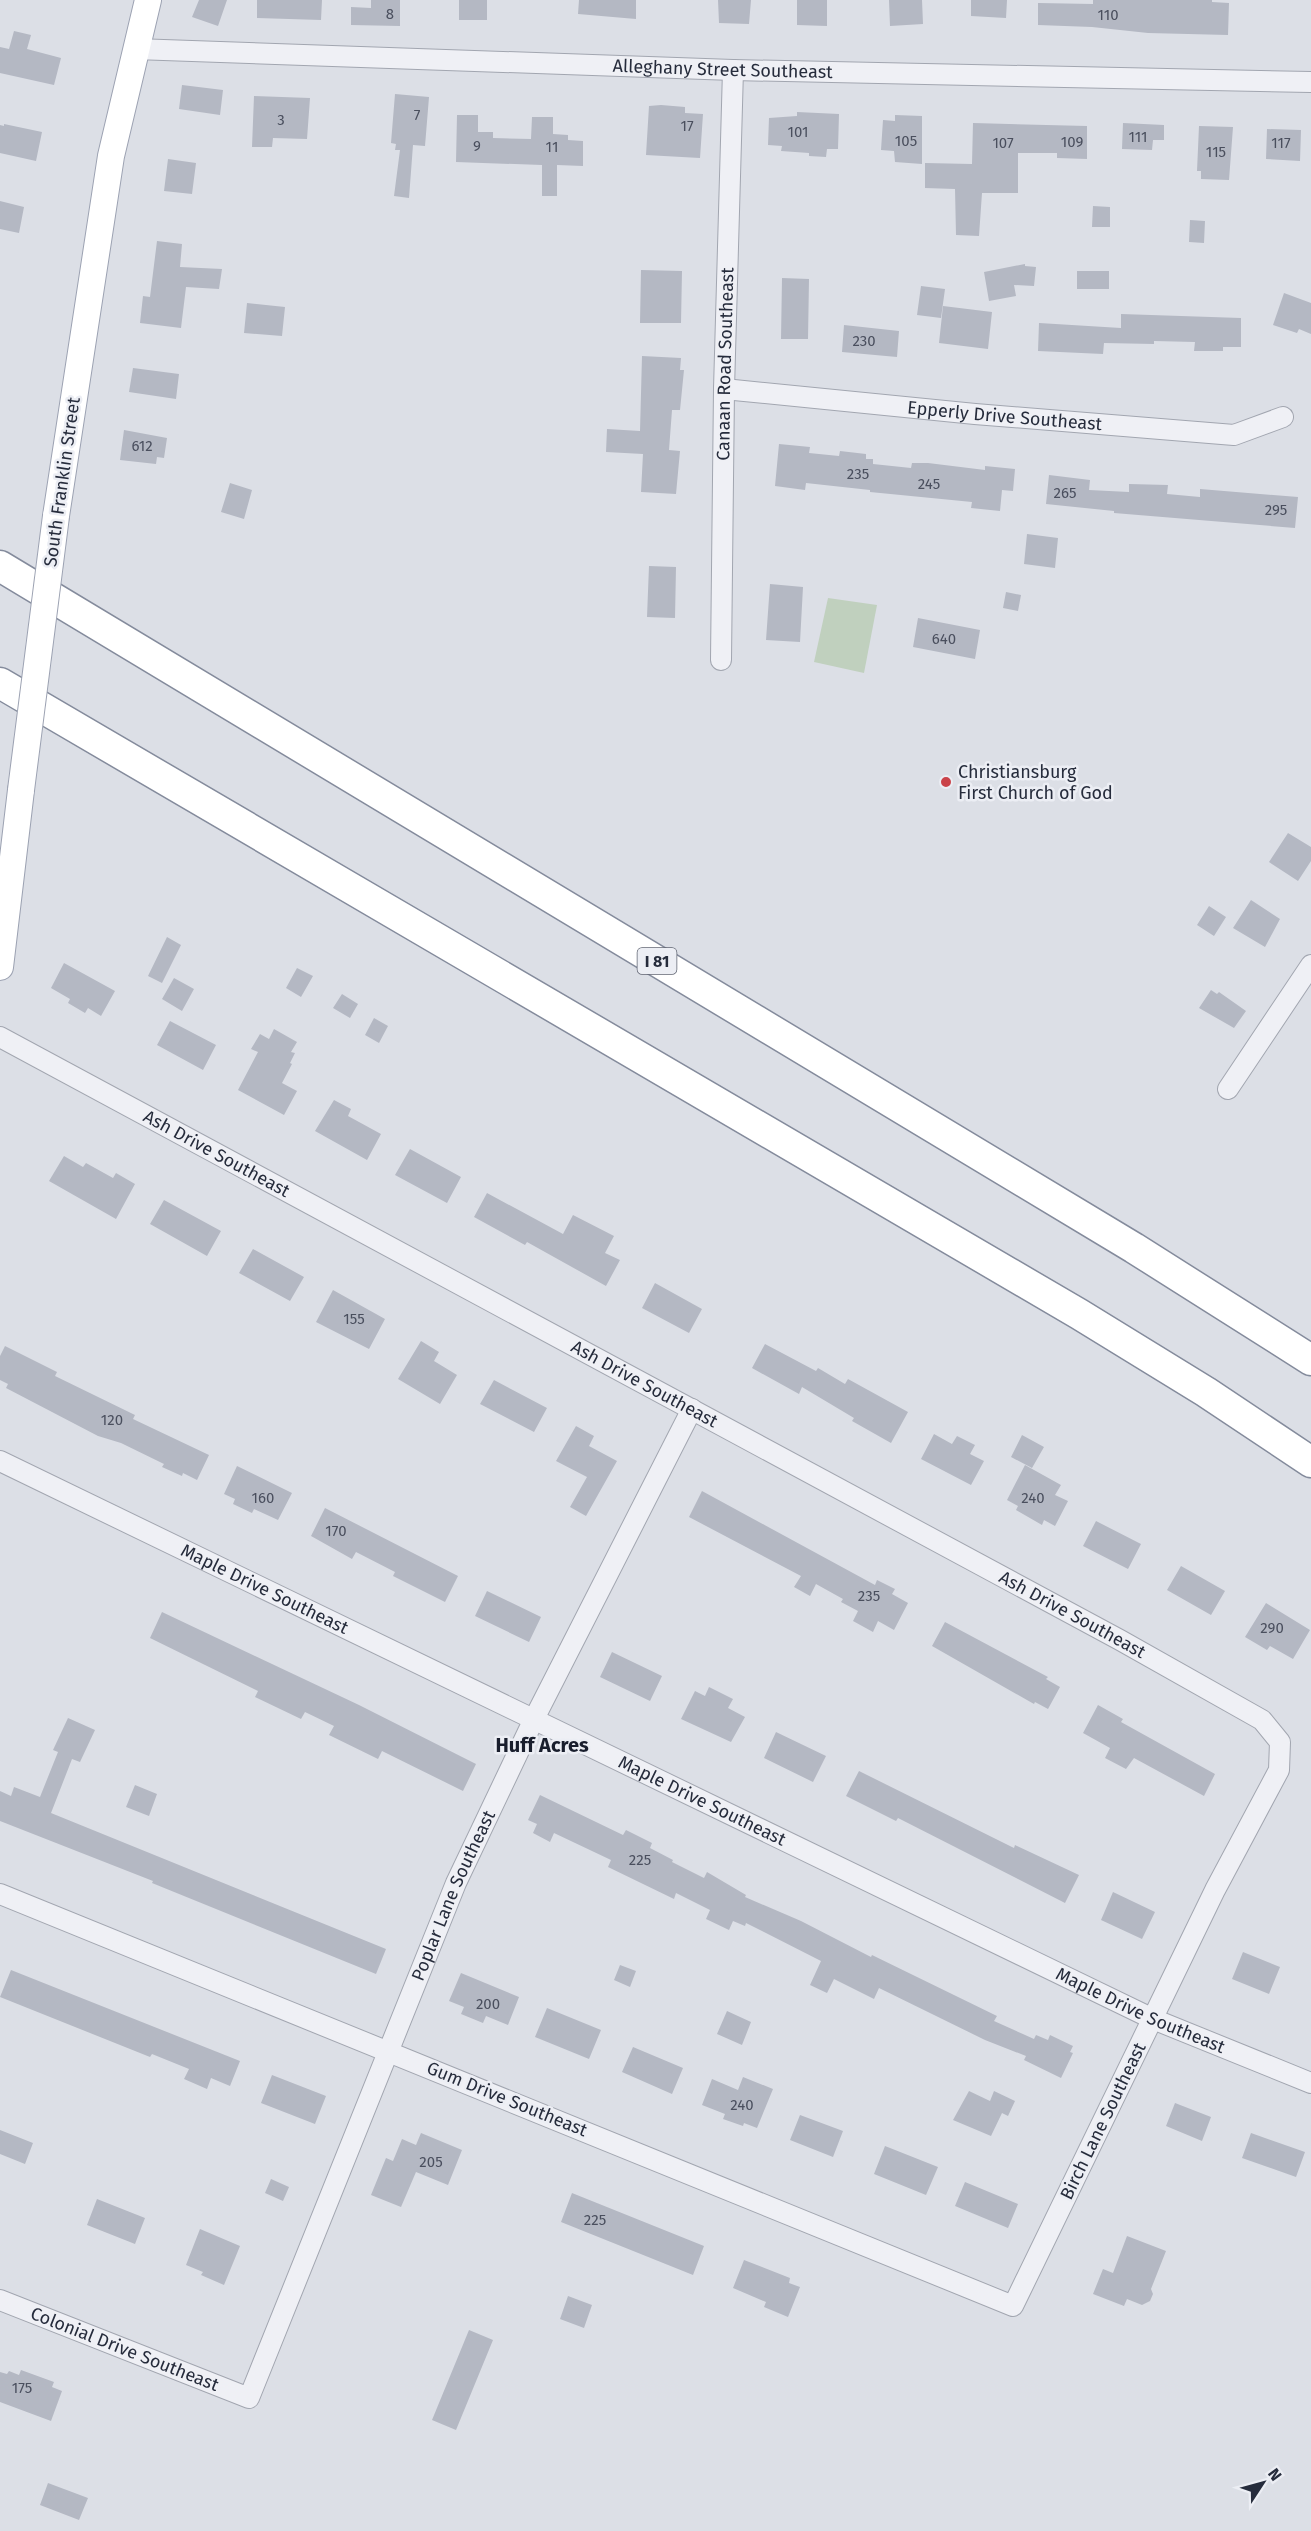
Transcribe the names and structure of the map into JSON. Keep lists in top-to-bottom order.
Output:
{
  "streets": {
    "highway": ["I 81"],
    "main road": ["South Franklin Street"],
    "street": [
      "Alleghany Street Southeast",
      "Canaan Road Southeast",
      "Epperly Drive Southeast",
      "Ash Drive Southeast",
      "Maple Drive Southeast",
      "Poplar Lane Southeast",
      "Gum Drive Southeast",
      "Birch Lane Southeast",
      "Colonial Drive Southeast"
    ]
  },
  "crossings": [
    ["Alleghany Street Southeast", "Canaan Road Southeast"],
    ["Alleghany Street Southeast", "South Franklin Street"],
    ["Canaan Road Southeast", "Epperly Drive Southeast"],
    ["Ash Drive Southeast", "Poplar Lane Southeast"],
    ["Ash Drive Southeast", "Birch Lane Southeast"],
    ["Maple Drive Southeast", "Poplar Lane Southeast"],
    ["Maple Drive Southeast", "Birch Lane Southeast"],
    ["Poplar Lane Southeast", "Gum Drive Southeast"],
    ["Poplar Lane Southeast", "Colonial Drive Southeast"],
    ["Gum Drive Southeast", "Birch Lane Southeast"]
  ],
  "districts": ["Huff Acres"],
  "places": ["Christiansburg First Church of God"],
  "house_numbers": [
    "8",
    "110",
    "7",
    "3",
    "17",
    "101",
    "111",
    "105",
    "109",
    "107",
    "117",
    "9",
    "11",
    "115",
    "230",
    "612",
    "235",
    "245",
    "265",
    "295",
    "640",
    "155",
    "120",
    "160",
    "240",
    "170",
    "235",
    "290",
    "225",
    "200",
    "240",
    "205",
    "225",
    "175"
  ],
  "north": "top right"
}
